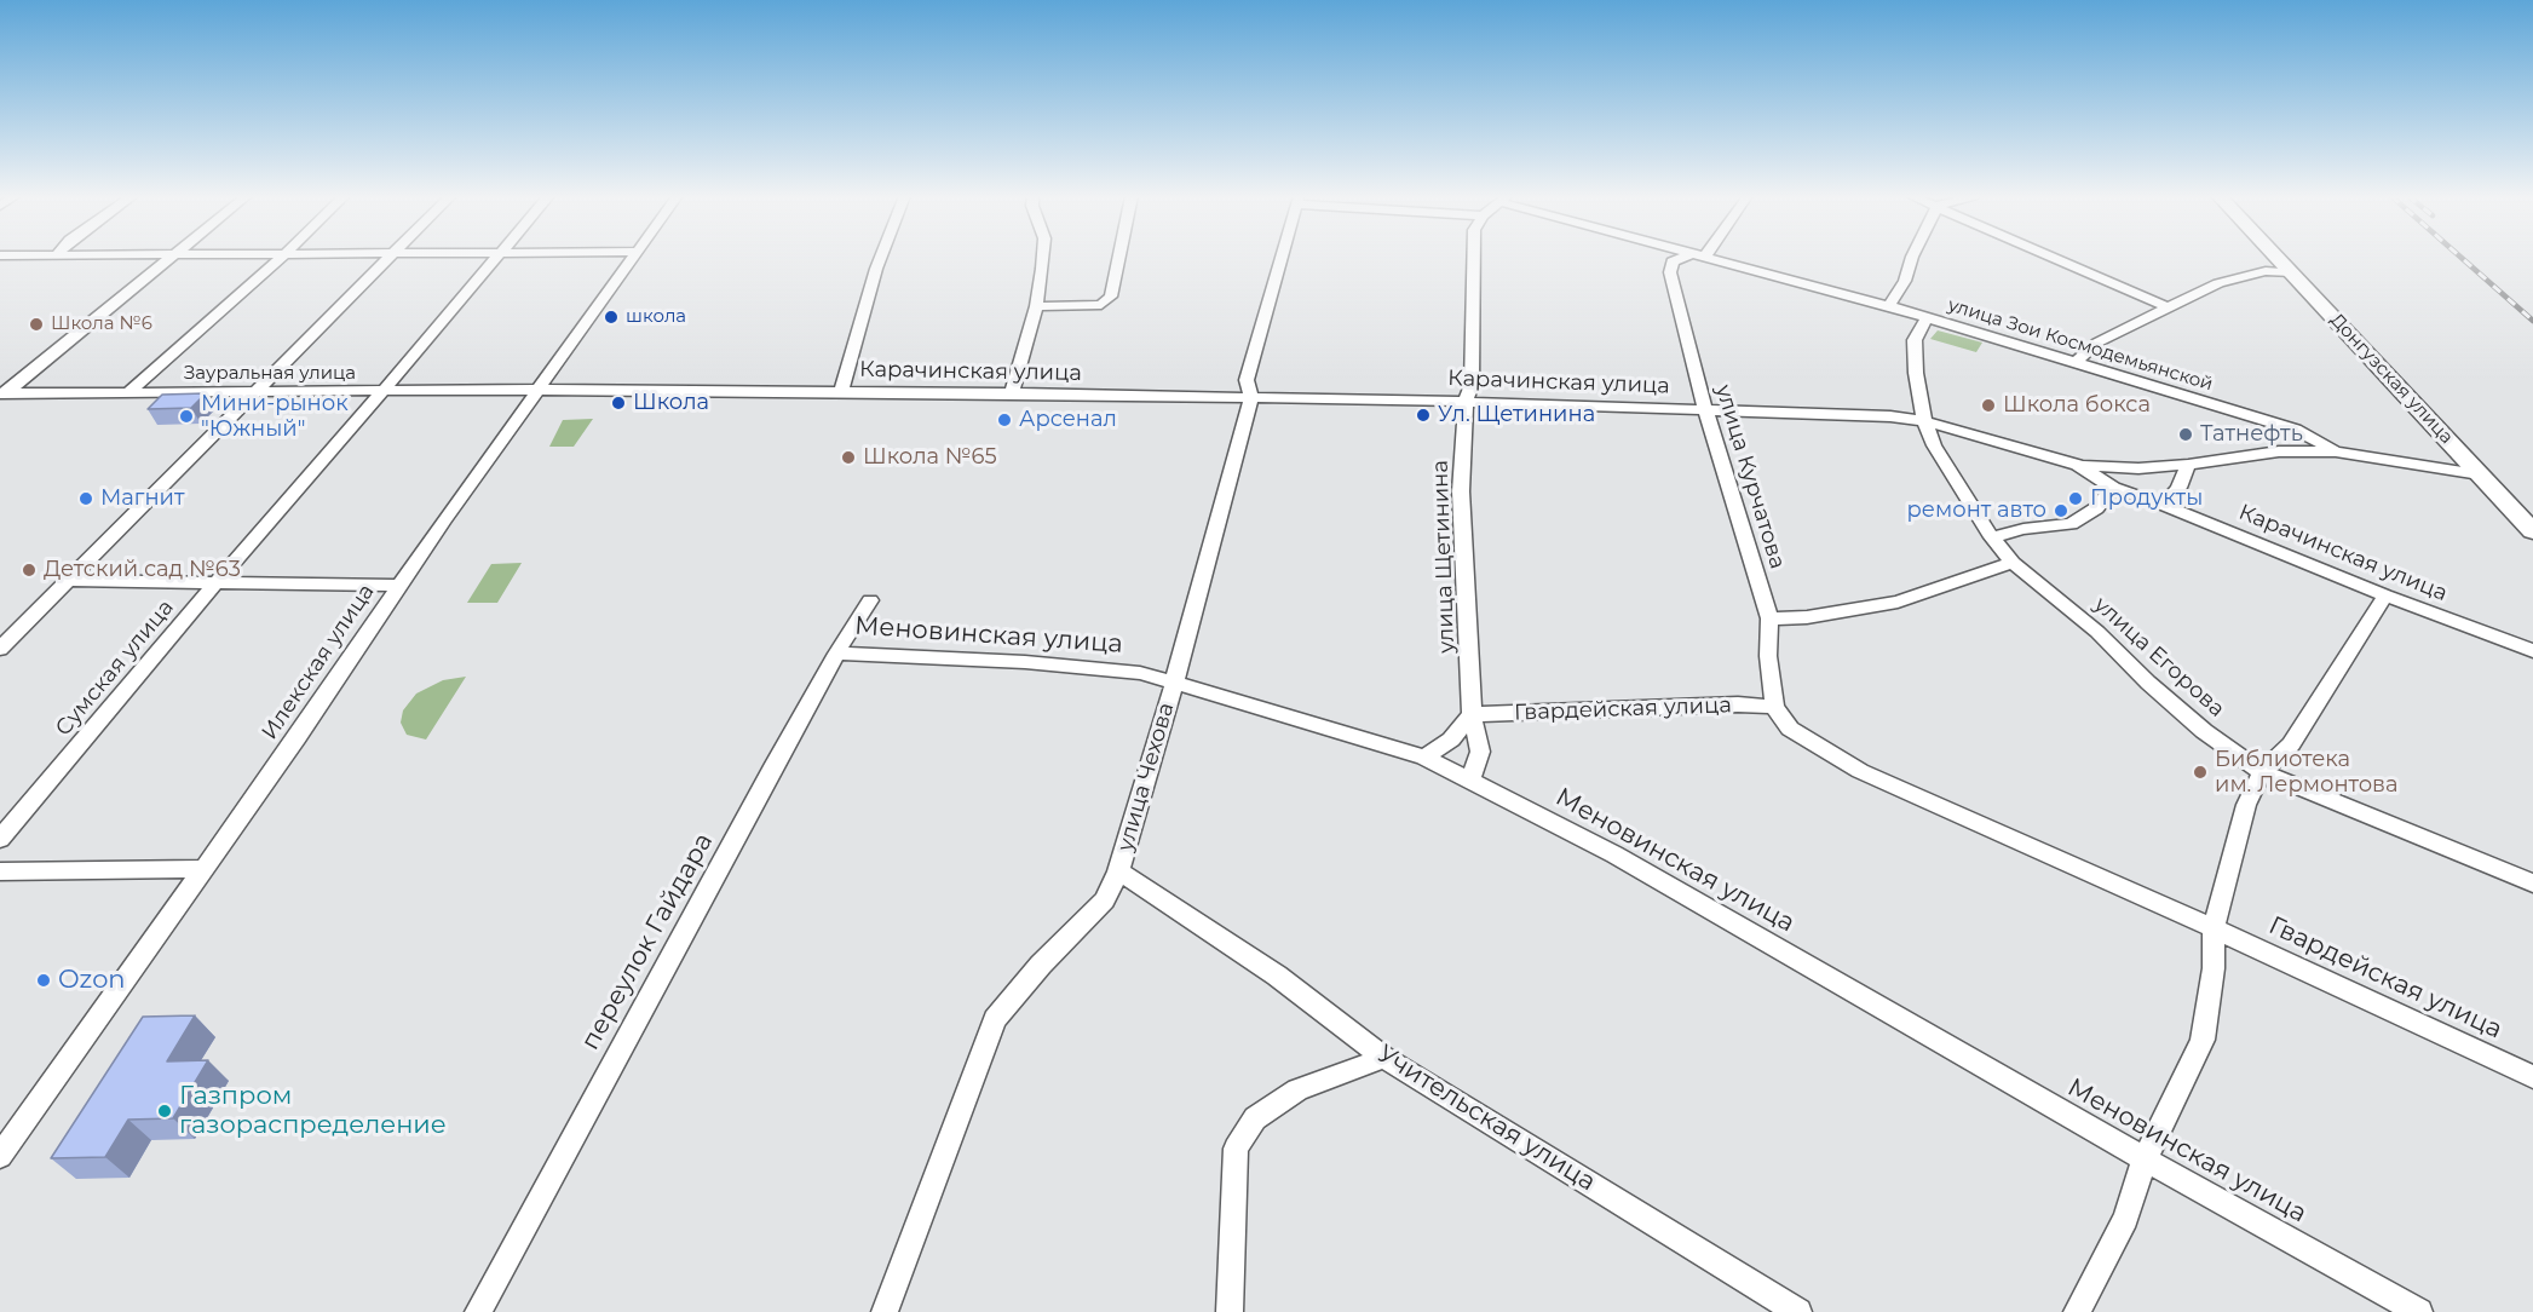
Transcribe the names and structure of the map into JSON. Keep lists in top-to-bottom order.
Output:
{
  "streets": {
    "highway": ["Донгузская улица"],
    "street": [
      "улица Зои Космодемьянской",
      "Карачинская улица",
      "Зауральная улица",
      "улица Курчатова",
      "улица Щетинина",
      "Меновинская улица",
      "улица Егорова",
      "Илекская улица",
      "Сумская улица",
      "Гвардейская улица",
      "улица Чехова",
      "переулок Гайдара",
      "Учительская улица"
    ]
  },
  "crossings": [
    ["улица Зои Космодемьянской", "Донгузская улица"],
    ["улица Зои Космодемьянской", "улица Егорова"],
    ["Карачинская улица", "Зауральная улица"],
    ["Карачинская улица", "улица Курчатова"],
    ["Карачинская улица", "улица Щетинина"],
    ["Карачинская улица", "улица Егорова"],
    ["Карачинская улица", "Илекская улица"],
    ["Карачинская улица", "улица Чехова"],
    ["Зауральная улица", "Илекская улица"],
    ["Зауральная улица", "Сумская улица"],
    ["улица Курчатова", "Гвардейская улица"],
    ["улица Щетинина", "Меновинская улица"],
    ["улица Щетинина", "Гвардейская улица"],
    ["Меновинская улица", "улица Чехова"],
    ["Меновинская улица", "переулок Гайдара"],
    ["улица Чехова", "Учительская улица"]
  ],
  "places": [
    "школа",
    "Школа №6",
    "Школа",
    "Школа бокса",
    "Ул. Щетинина",
    "Мини-рынок \"Южный\"",
    "Арсенал",
    "Татнефть",
    "Школа №65",
    "Магнит",
    "Продукты",
    "ремонт авто",
    "Детский сад №63",
    "Библиотека им. Лермонтова",
    "Ozon",
    "Газпром газораспределение"
  ]
}
